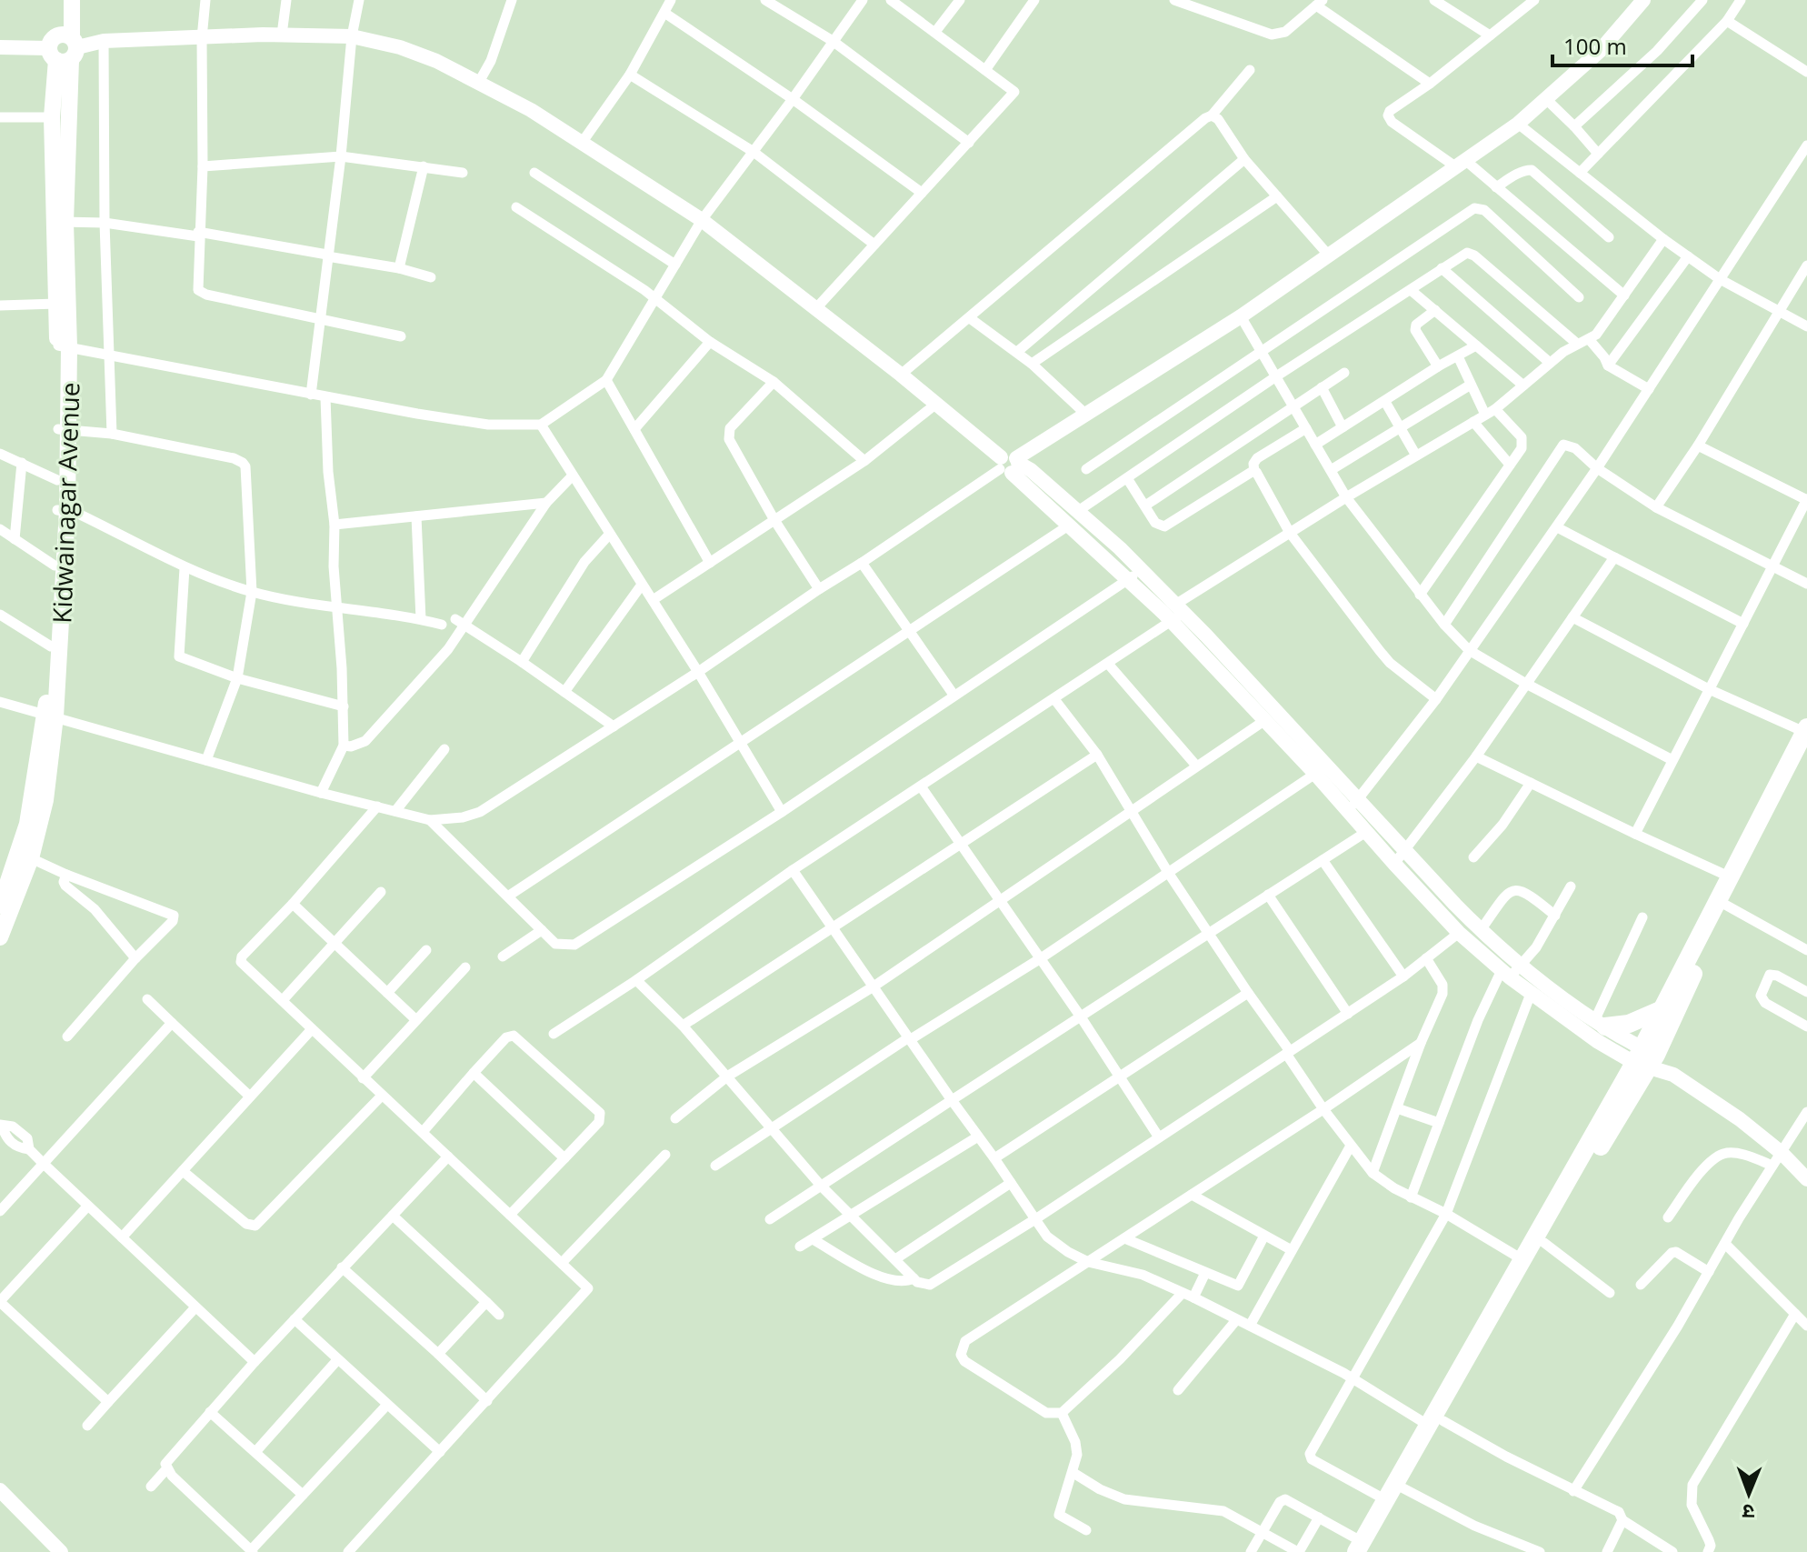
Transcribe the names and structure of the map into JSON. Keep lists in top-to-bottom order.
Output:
{
  "streets": {
    "main road": ["Kidwainagar Avenue"]
  },
  "scale_bar": "100 m",
  "north": "bottom"
}
